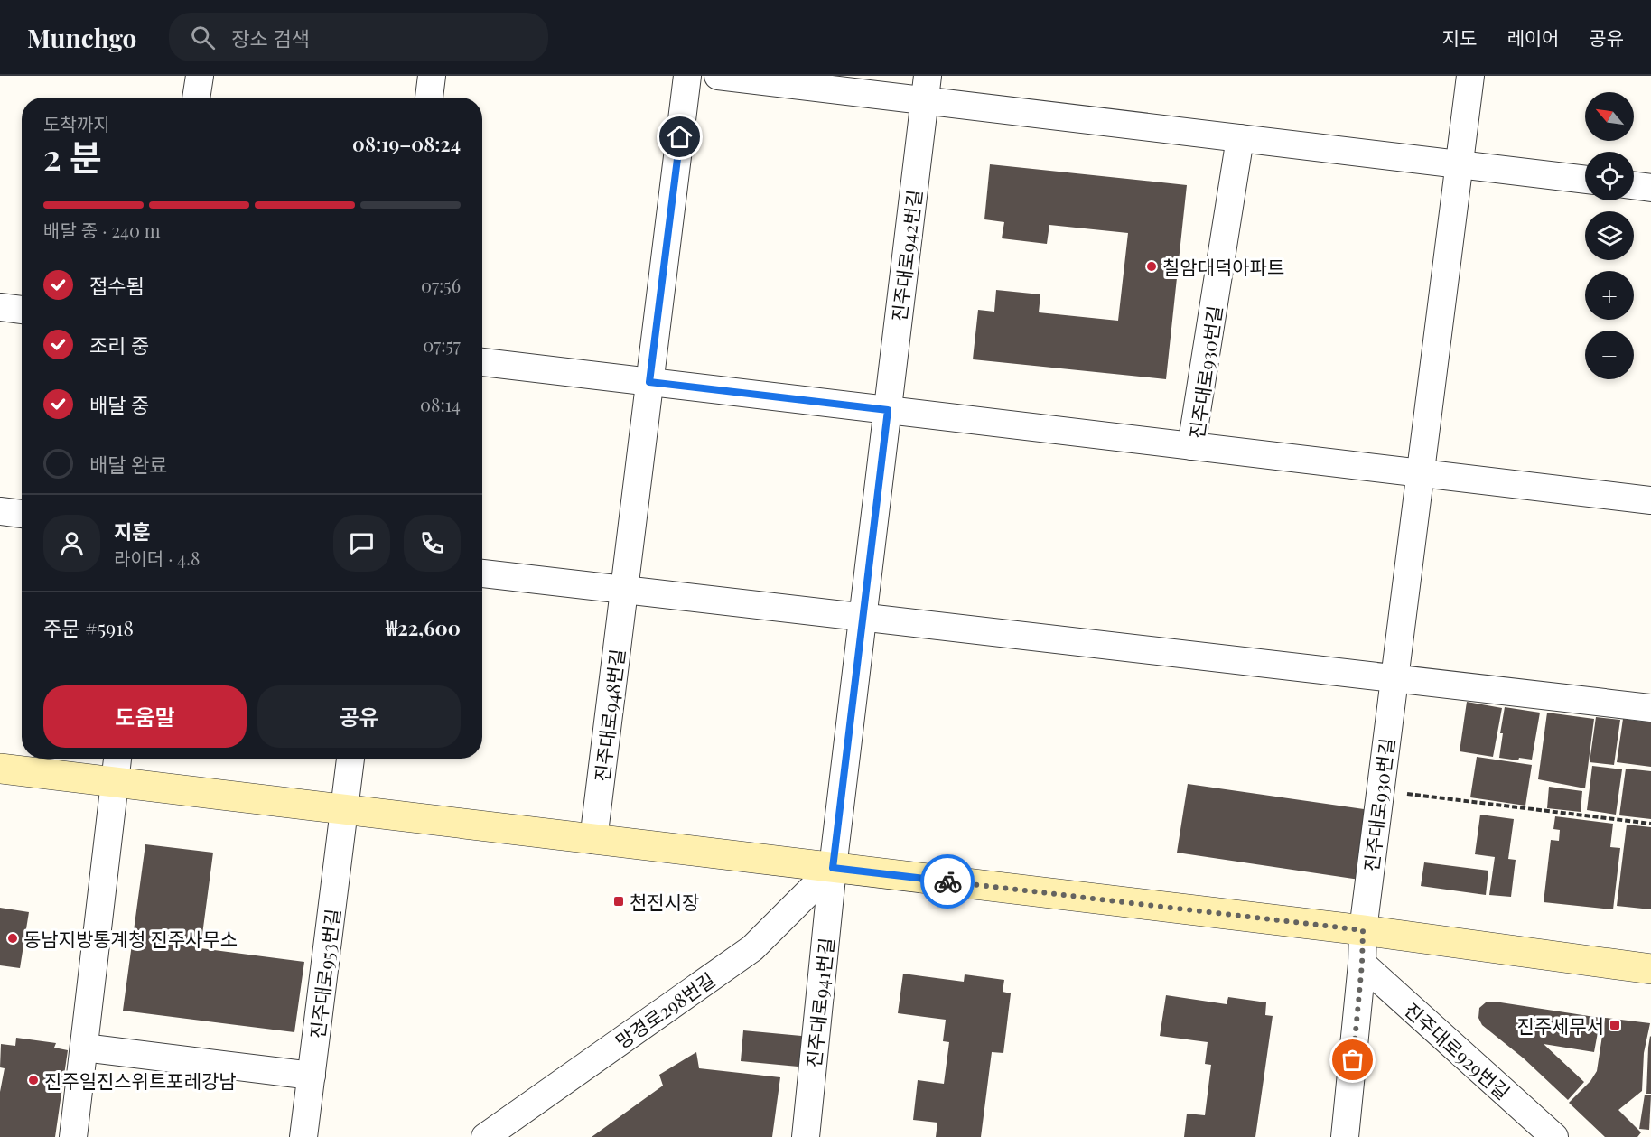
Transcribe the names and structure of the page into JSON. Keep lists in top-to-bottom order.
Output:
{
  "streets": {
    "street": [
      "진주대로942번길",
      "진주대로930번길",
      "진주대로948번길",
      "진주대로953번길",
      "진주대로941번길",
      "망경로298번길",
      "진주대로929번길"
    ]
  },
  "crossings": [
    ["진주대로942번길", "진주대로941번길"],
    ["진주대로942번길", "망경로298번길"],
    ["진주대로930번길", "진주대로929번길"],
    ["진주대로941번길", "망경로298번길"]
  ],
  "places": {
    "other": ["칠암대덕아파트", "동남지방통계청 진주사무소", "진주일진스위트포레강남"],
    "transit": ["천전시장", "진주세무서"]
  },
  "north": "top left",
  "page": {
    "header": "Munchgo",
    "search": "장소 검색",
    "nav": ["지도", "레이어", "공유"],
    "map_buttons": ["+", "−"],
    "heading": ["2 분", "도착까지", "08:19–08:24"],
    "panel": [
      "지훈",
      "라이더 · 4.8",
      "주문 #5918",
      "₩22,600"
    ],
    "bar": "배달 중 · 240 m",
    "list": [
      ["접수됨", "07:56"],
      ["조리 중", "07:57"],
      ["배달 중", "08:14"],
      "배달 완료"
    ],
    "buttons": ["도움말", "공유"]
  }
}
